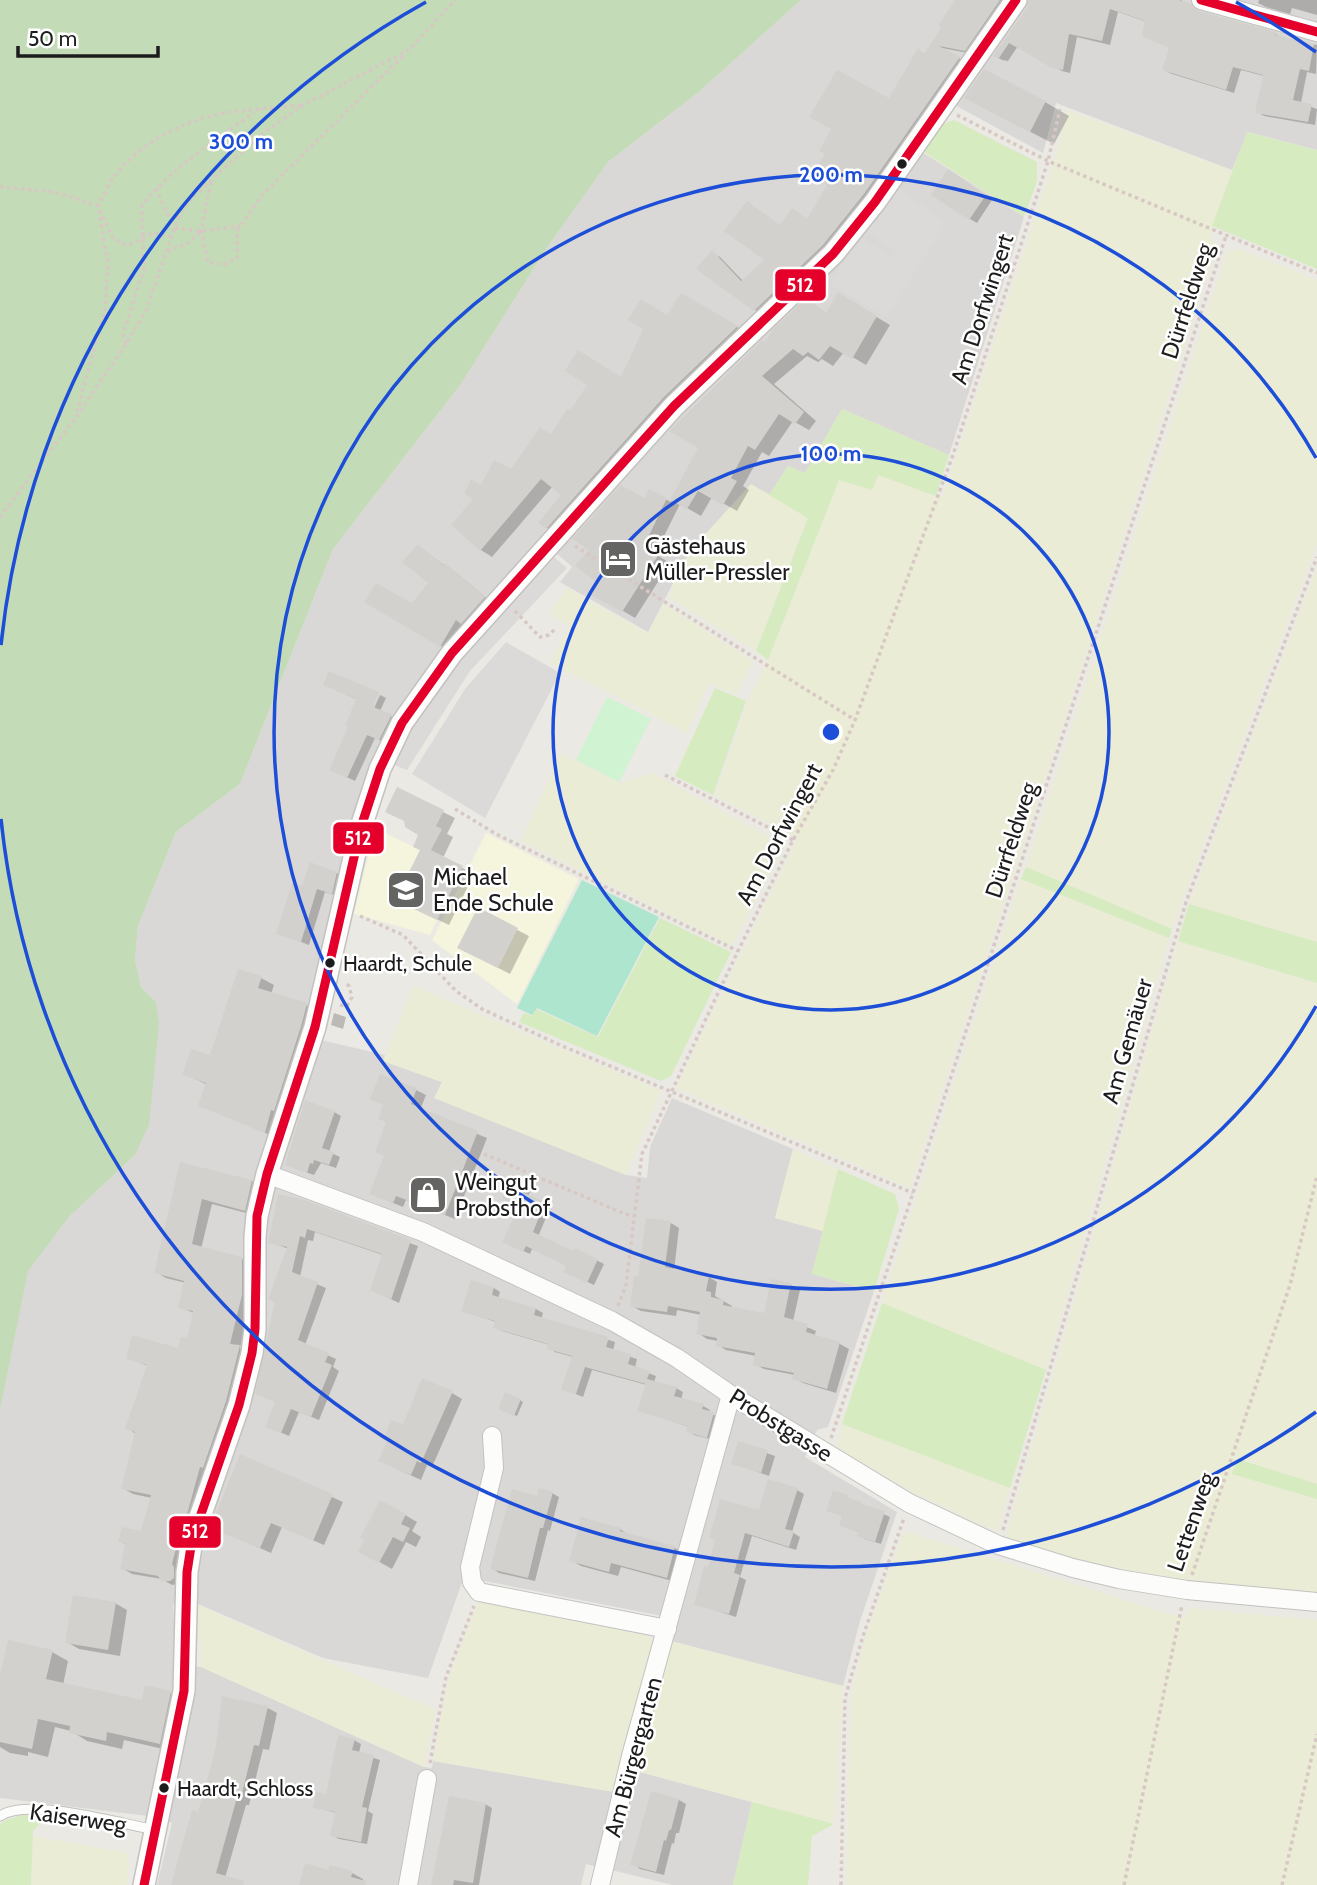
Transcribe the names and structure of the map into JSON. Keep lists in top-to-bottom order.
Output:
{
  "streets": {
    "street": ["Probstgasse", "Am Bürgergarten"],
    "lane": ["Kaiserweg"],
    "path": [
      "Dürrfeldweg",
      "Am Dorfwingert",
      "Am Gemäuer",
      "Lettenweg"
    ]
  },
  "crossings": [
    ["Dürrfeldweg", "Probstgasse"],
    ["Am Dorfwingert", "Probstgasse"],
    ["Am Gemäuer", "Probstgasse"],
    ["Probstgasse", "Lettenweg"],
    ["Probstgasse", "Am Bürgergarten"]
  ],
  "places": {
    "hotel": ["Gästehaus Müller-Pressler"],
    "school or university": ["Michael Ende Schule"],
    "other": ["Haardt, Schule", "Haardt, Schloss"],
    "shop": ["Weingut Probsthof"]
  },
  "lines": ["transit line 512"],
  "scale_bar": "50 m",
  "rings": ["300 m", "200 m", "100 m"]
}
